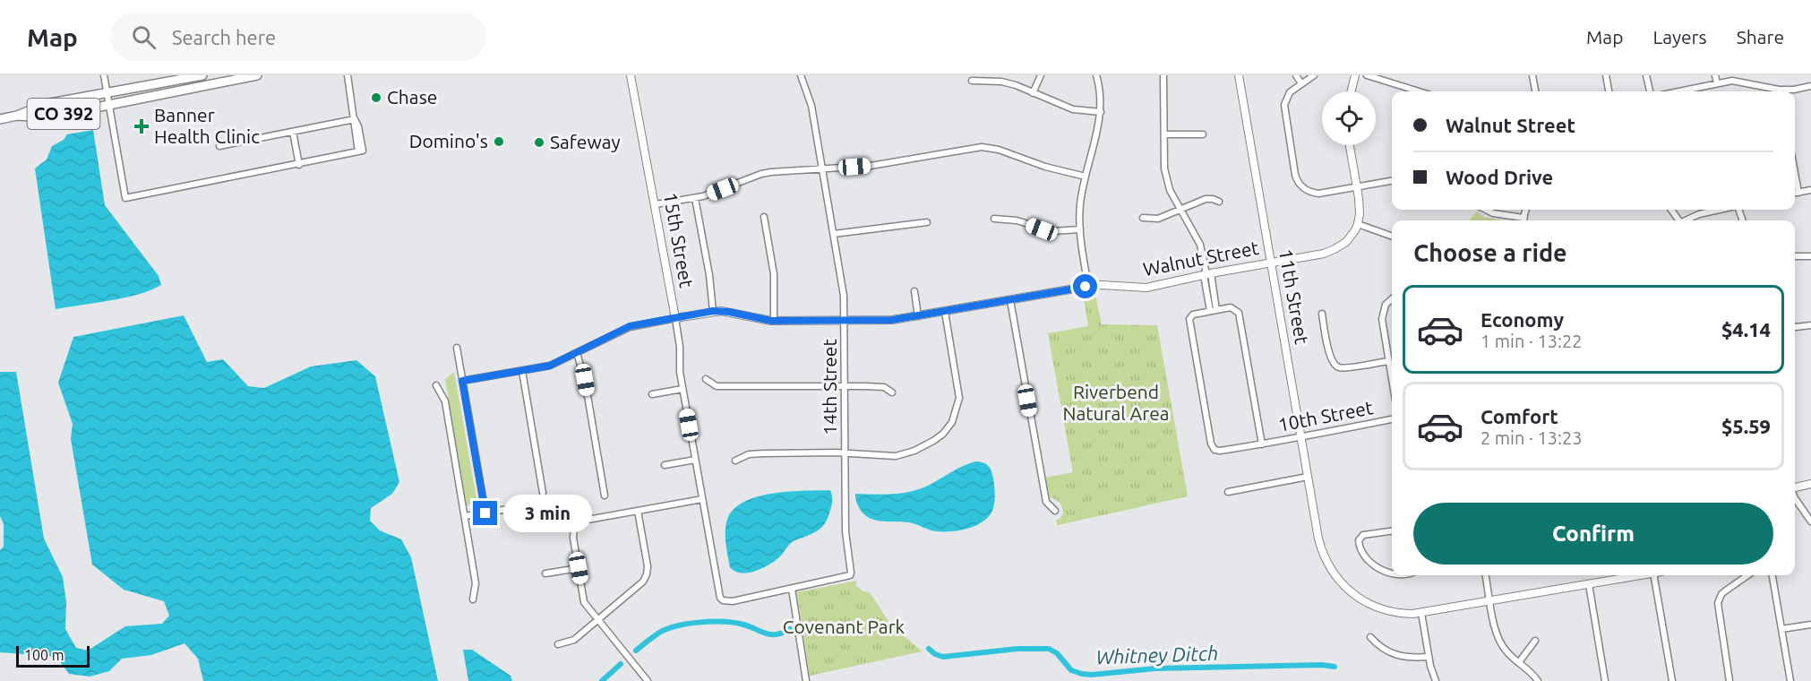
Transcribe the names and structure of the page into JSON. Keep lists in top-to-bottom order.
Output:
{
  "streets": {
    "main road": ["CO 392"],
    "street": [
      "15th Street",
      "Walnut Street",
      "11th Street",
      "14th Street",
      "10th Street"
    ]
  },
  "crossings": [
    ["15th Street", "Walnut Street"],
    ["15th Street", "14th Street"],
    ["Walnut Street", "11th Street"],
    ["Walnut Street", "14th Street"],
    ["11th Street", "10th Street"]
  ],
  "water": ["Whitney Ditch"],
  "parks": ["Riverbend Natural Area", "Covenant Park"],
  "places": {
    "other": ["Chase", "Domino's", "Safeway"],
    "health": ["Banner Health Clinic"]
  },
  "scale_bar": "100 m",
  "page": {
    "header": "Map",
    "search": "Search here",
    "nav": ["Map", "Layers", "Share"],
    "banner": ["Walnut Street", "Wood Drive"],
    "heading": "Choose a ride",
    "list": [
      {
        "name": "Economy",
        "note": "1 min · 13:22",
        "value": "$4.14"
      },
      {
        "name": "Comfort",
        "note": "2 min · 13:23",
        "value": "$5.59"
      }
    ],
    "buttons": "Confirm",
    "bubble": "3 min",
    "scale": "100 m"
  }
}
